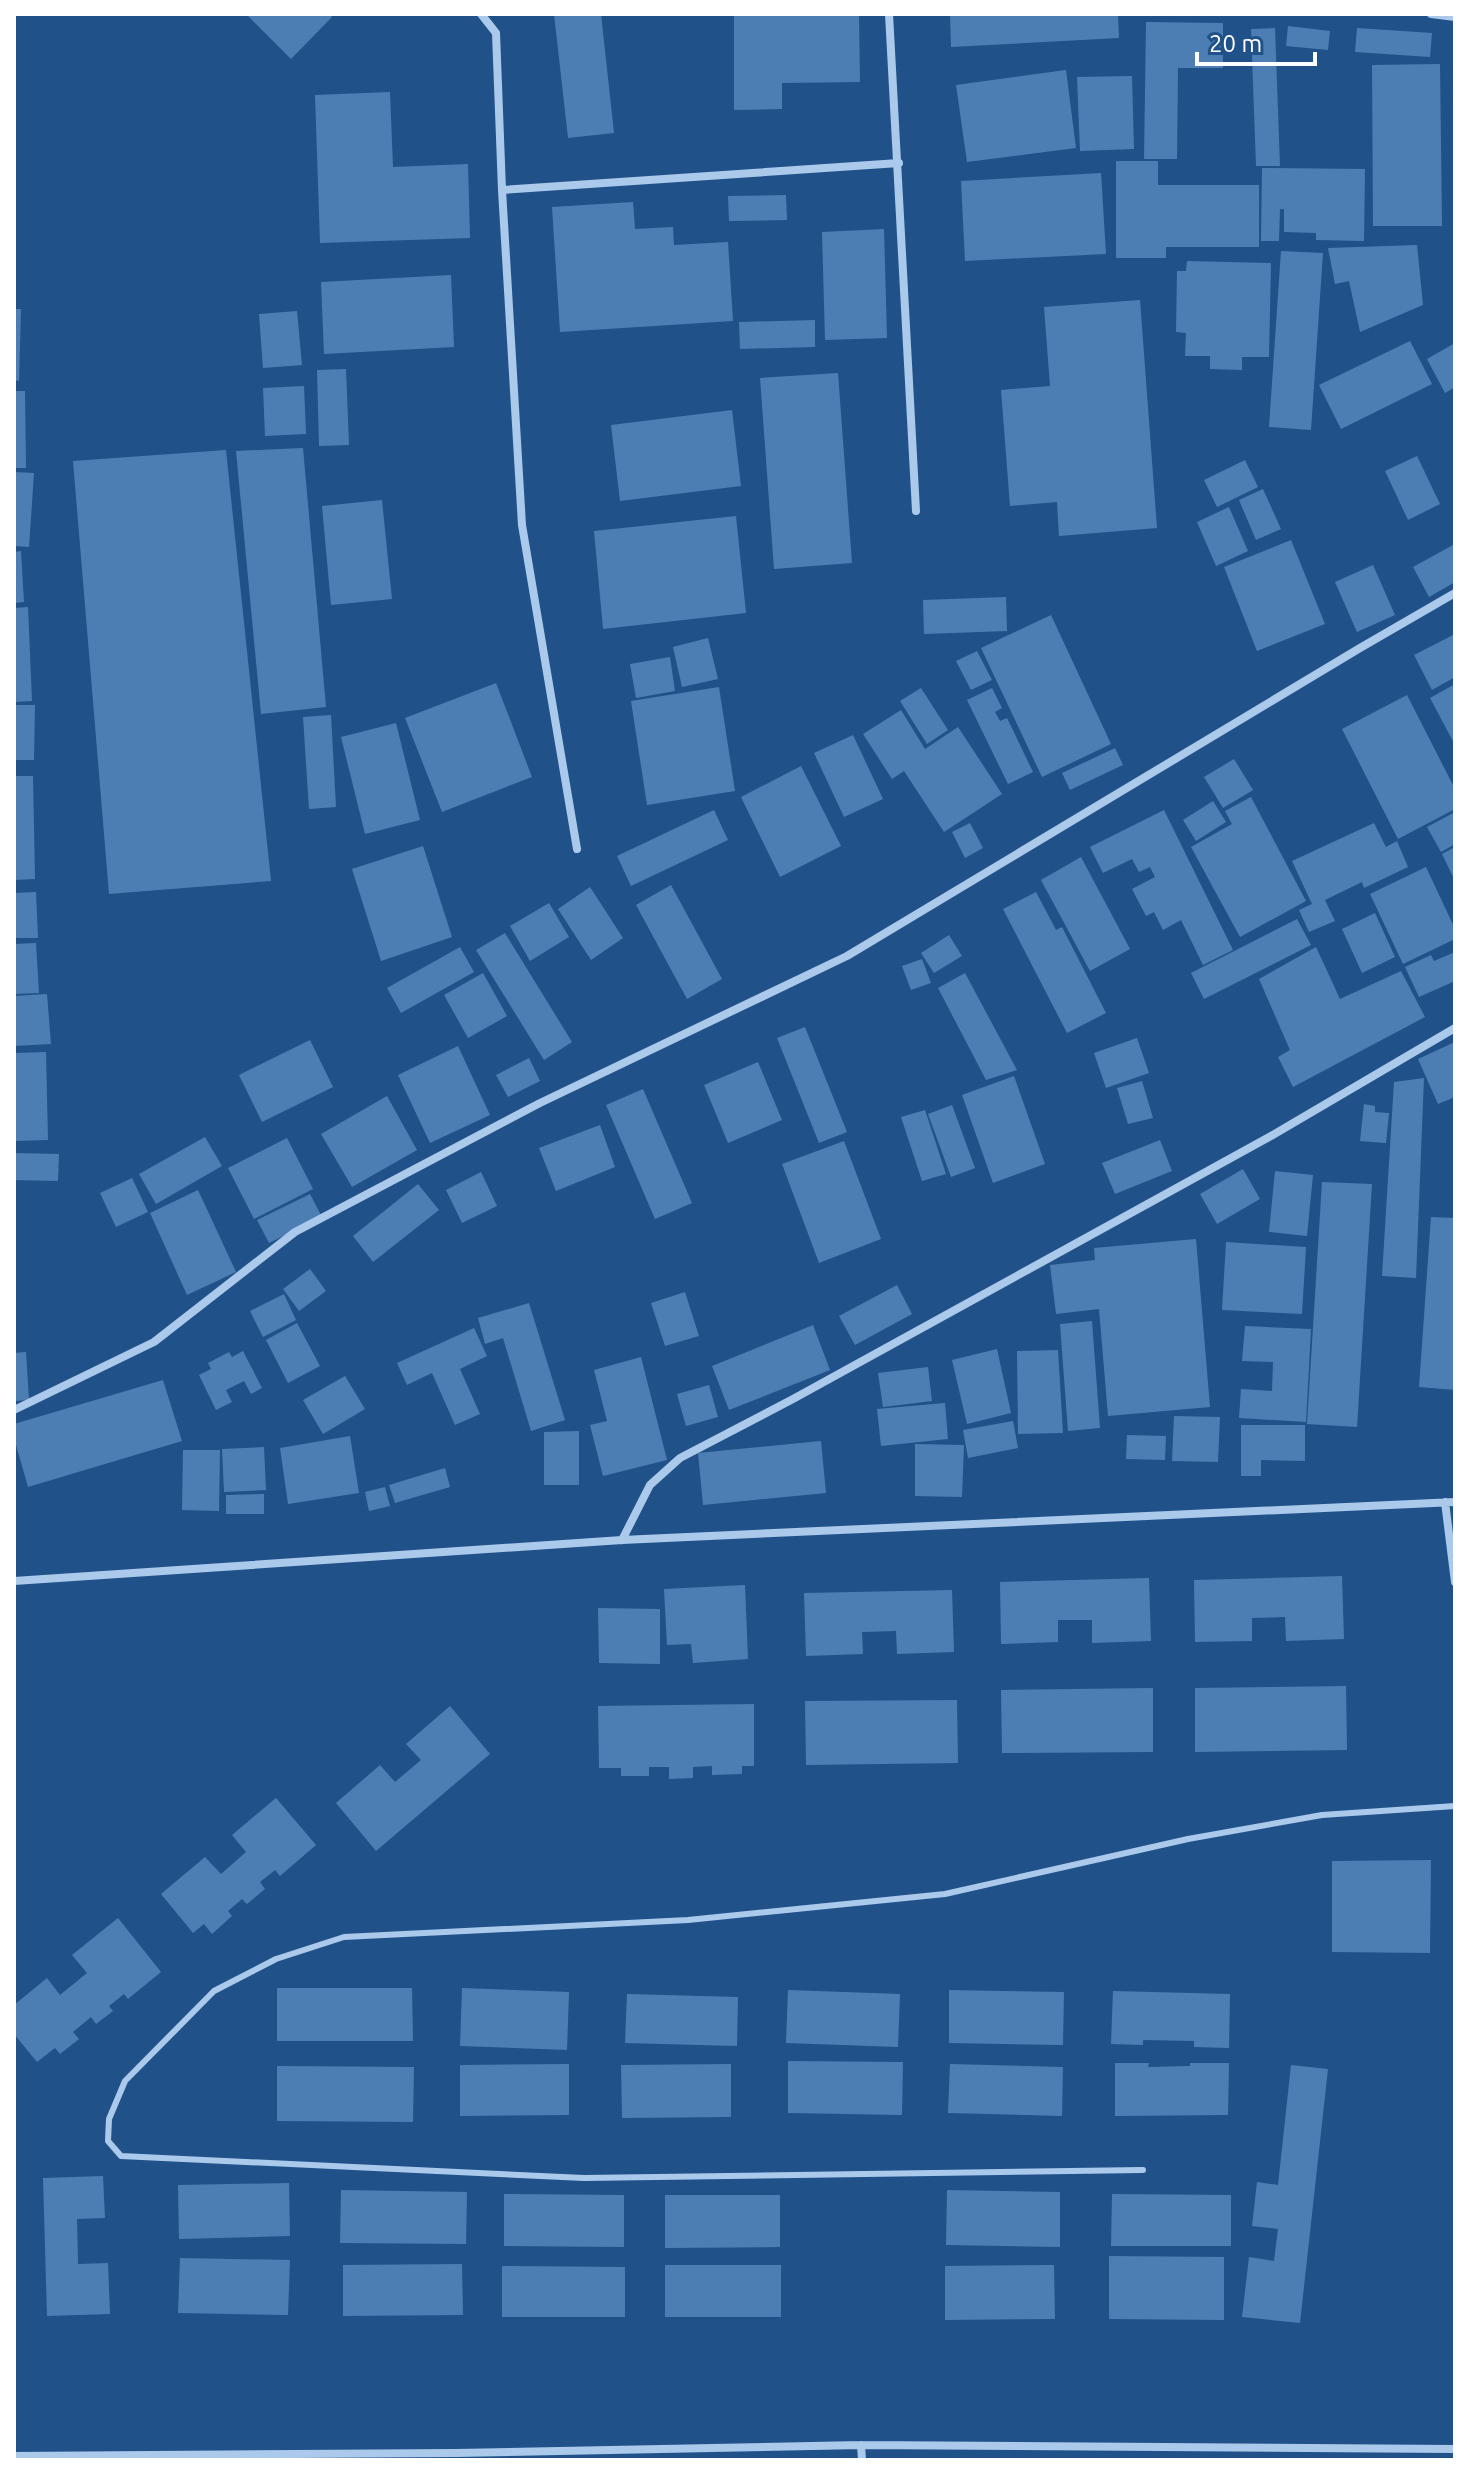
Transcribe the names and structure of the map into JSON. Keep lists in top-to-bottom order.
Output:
{
  "scale_bar": "20 m"
}
